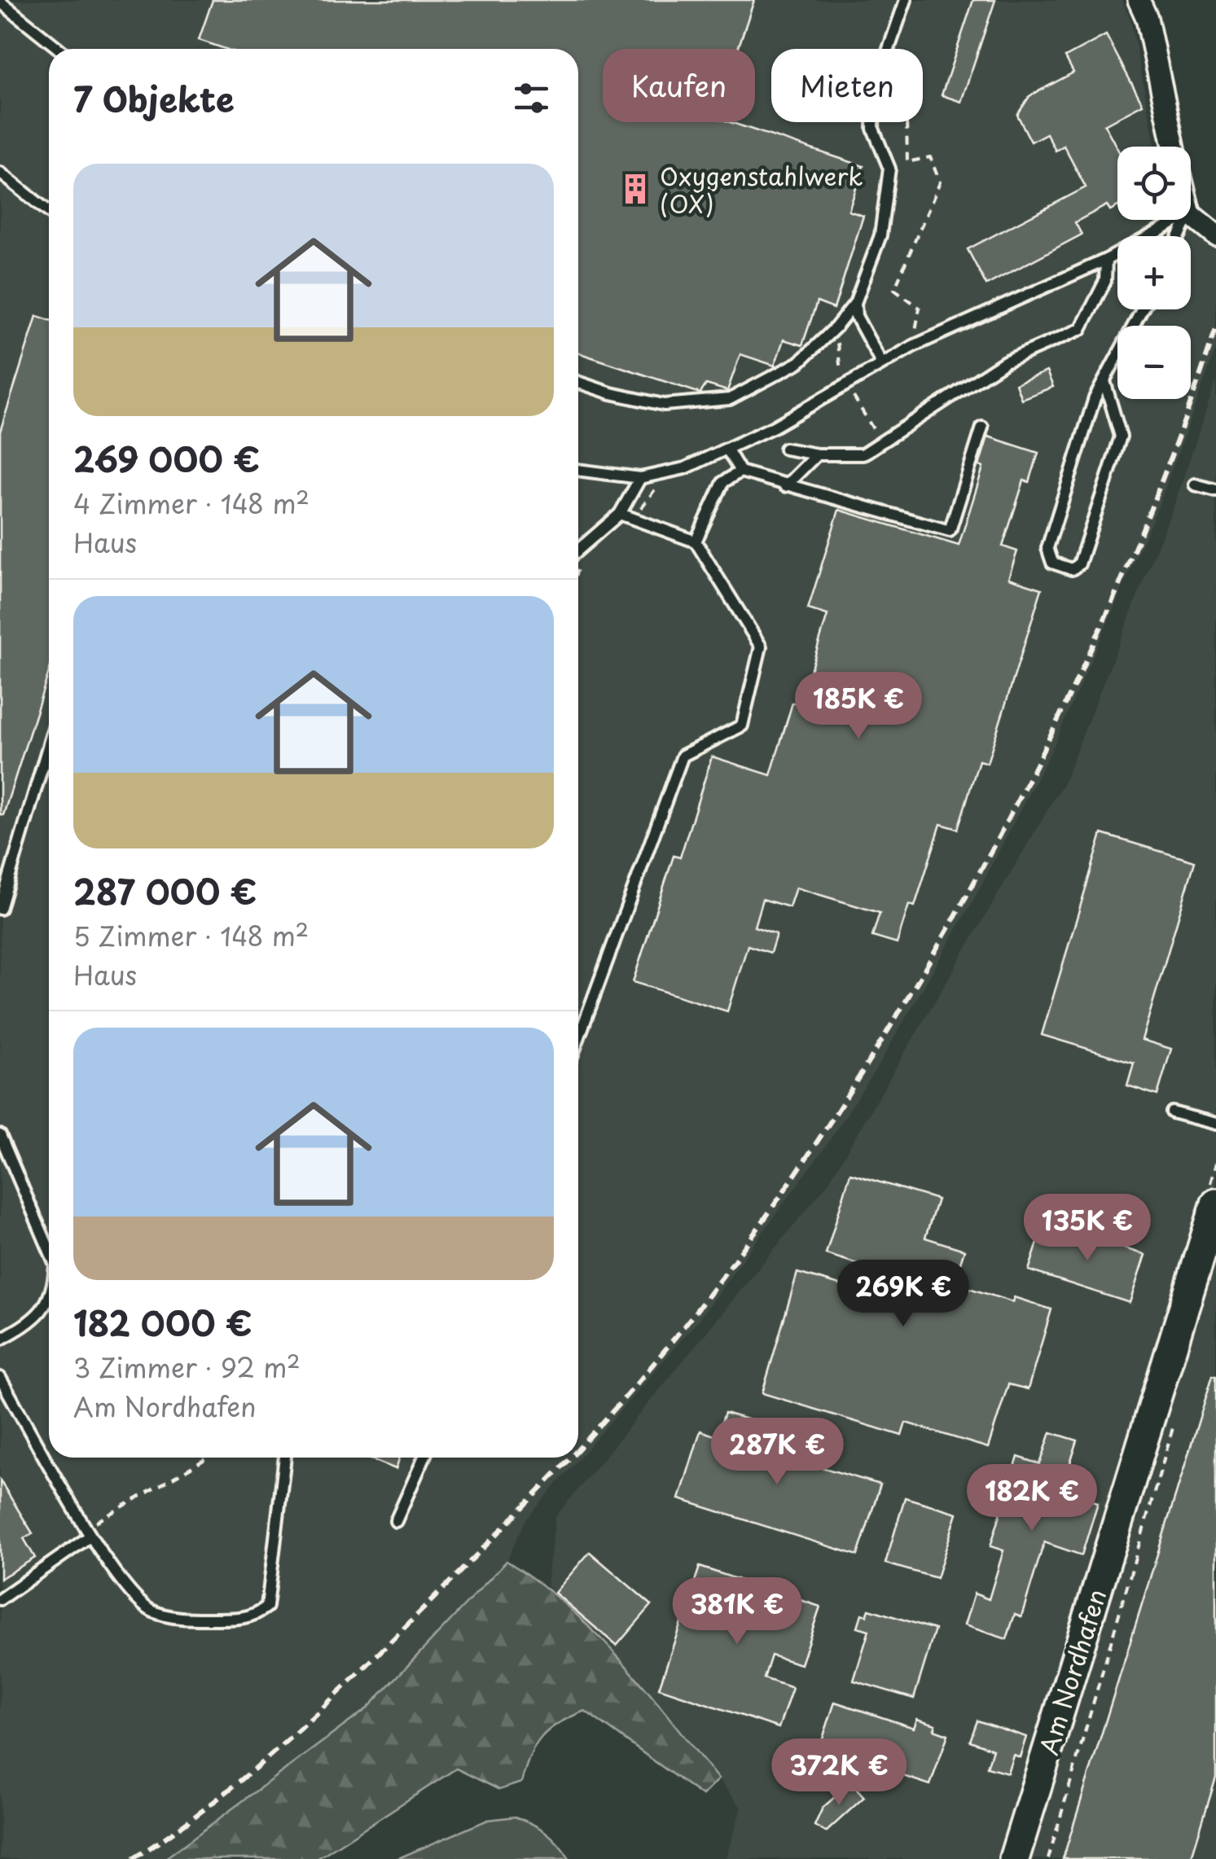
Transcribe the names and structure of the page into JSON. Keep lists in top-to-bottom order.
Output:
{
  "streets": {
    "main road": ["Am Nordhafen"]
  },
  "places": {
    "building": ["Oxygenstahlwerk (OX)"]
  },
  "page": {
    "chip": ["Kaufen", "Mieten"],
    "heading": "7 Objekte",
    "map_buttons": ["+", "−"],
    "list": [
      {
        "name": "269 000 €",
        "note": "4 Zimmer · 148 m² · Haus"
      },
      {
        "name": "287 000 €",
        "note": "5 Zimmer · 148 m² · Haus"
      },
      {
        "name": "182 000 €",
        "note": "3 Zimmer · 92 m² · Am Nordhafen"
      }
    ],
    "price": [
      "185K €",
      "135K €",
      "269K €",
      "287K €",
      "182K €",
      "381K €",
      "372K €"
    ]
  }
}
